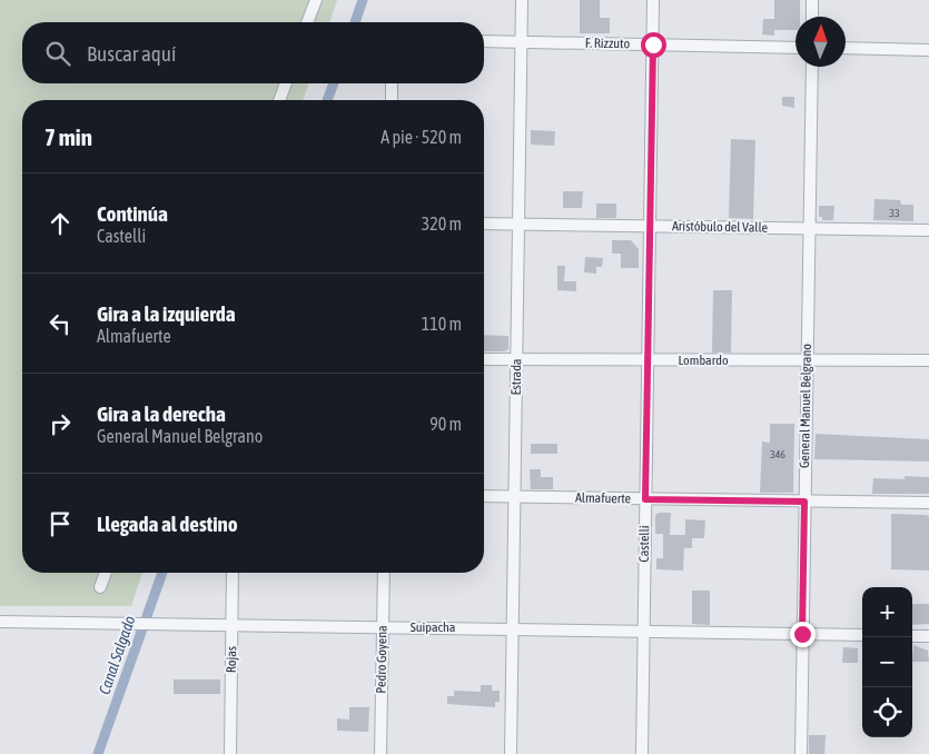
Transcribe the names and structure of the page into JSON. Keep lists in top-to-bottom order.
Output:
{
  "streets": {
    "street": [
      "F. Rizzuto",
      "Aristóbulo del Valle",
      "Lombardo",
      "Estrada",
      "General Manuel Belgrano",
      "Almafuerte",
      "Castelli",
      "Suipacha",
      "Rojas",
      "Pedro Goyena"
    ]
  },
  "crossings": [
    ["F. Rizzuto", "Estrada"],
    ["F. Rizzuto", "Castelli"],
    ["Aristóbulo del Valle", "Estrada"],
    ["Aristóbulo del Valle", "General Manuel Belgrano"],
    ["Aristóbulo del Valle", "Castelli"],
    ["Lombardo", "Estrada"],
    ["Lombardo", "General Manuel Belgrano"],
    ["Lombardo", "Castelli"],
    ["Estrada", "Almafuerte"],
    ["Estrada", "Suipacha"],
    ["General Manuel Belgrano", "Almafuerte"],
    ["General Manuel Belgrano", "Suipacha"],
    ["Almafuerte", "Castelli"],
    ["Castelli", "Suipacha"],
    ["Suipacha", "Rojas"],
    ["Suipacha", "Pedro Goyena"]
  ],
  "water": ["Canal Salgado"],
  "house_numbers": ["33", "346"],
  "north": "top",
  "page": {
    "search": "Buscar aquí",
    "heading": ["7 min", "A pie · 520 m"],
    "list": [
      ["Continúa", "Castelli", "320 m"],
      ["Gira a la izquierda", "Almafuerte", "110 m"],
      ["Gira a la derecha", "General Manuel Belgrano", "90 m"],
      "Llegada al destino"
    ],
    "map_buttons": ["+", "−"]
  }
}
